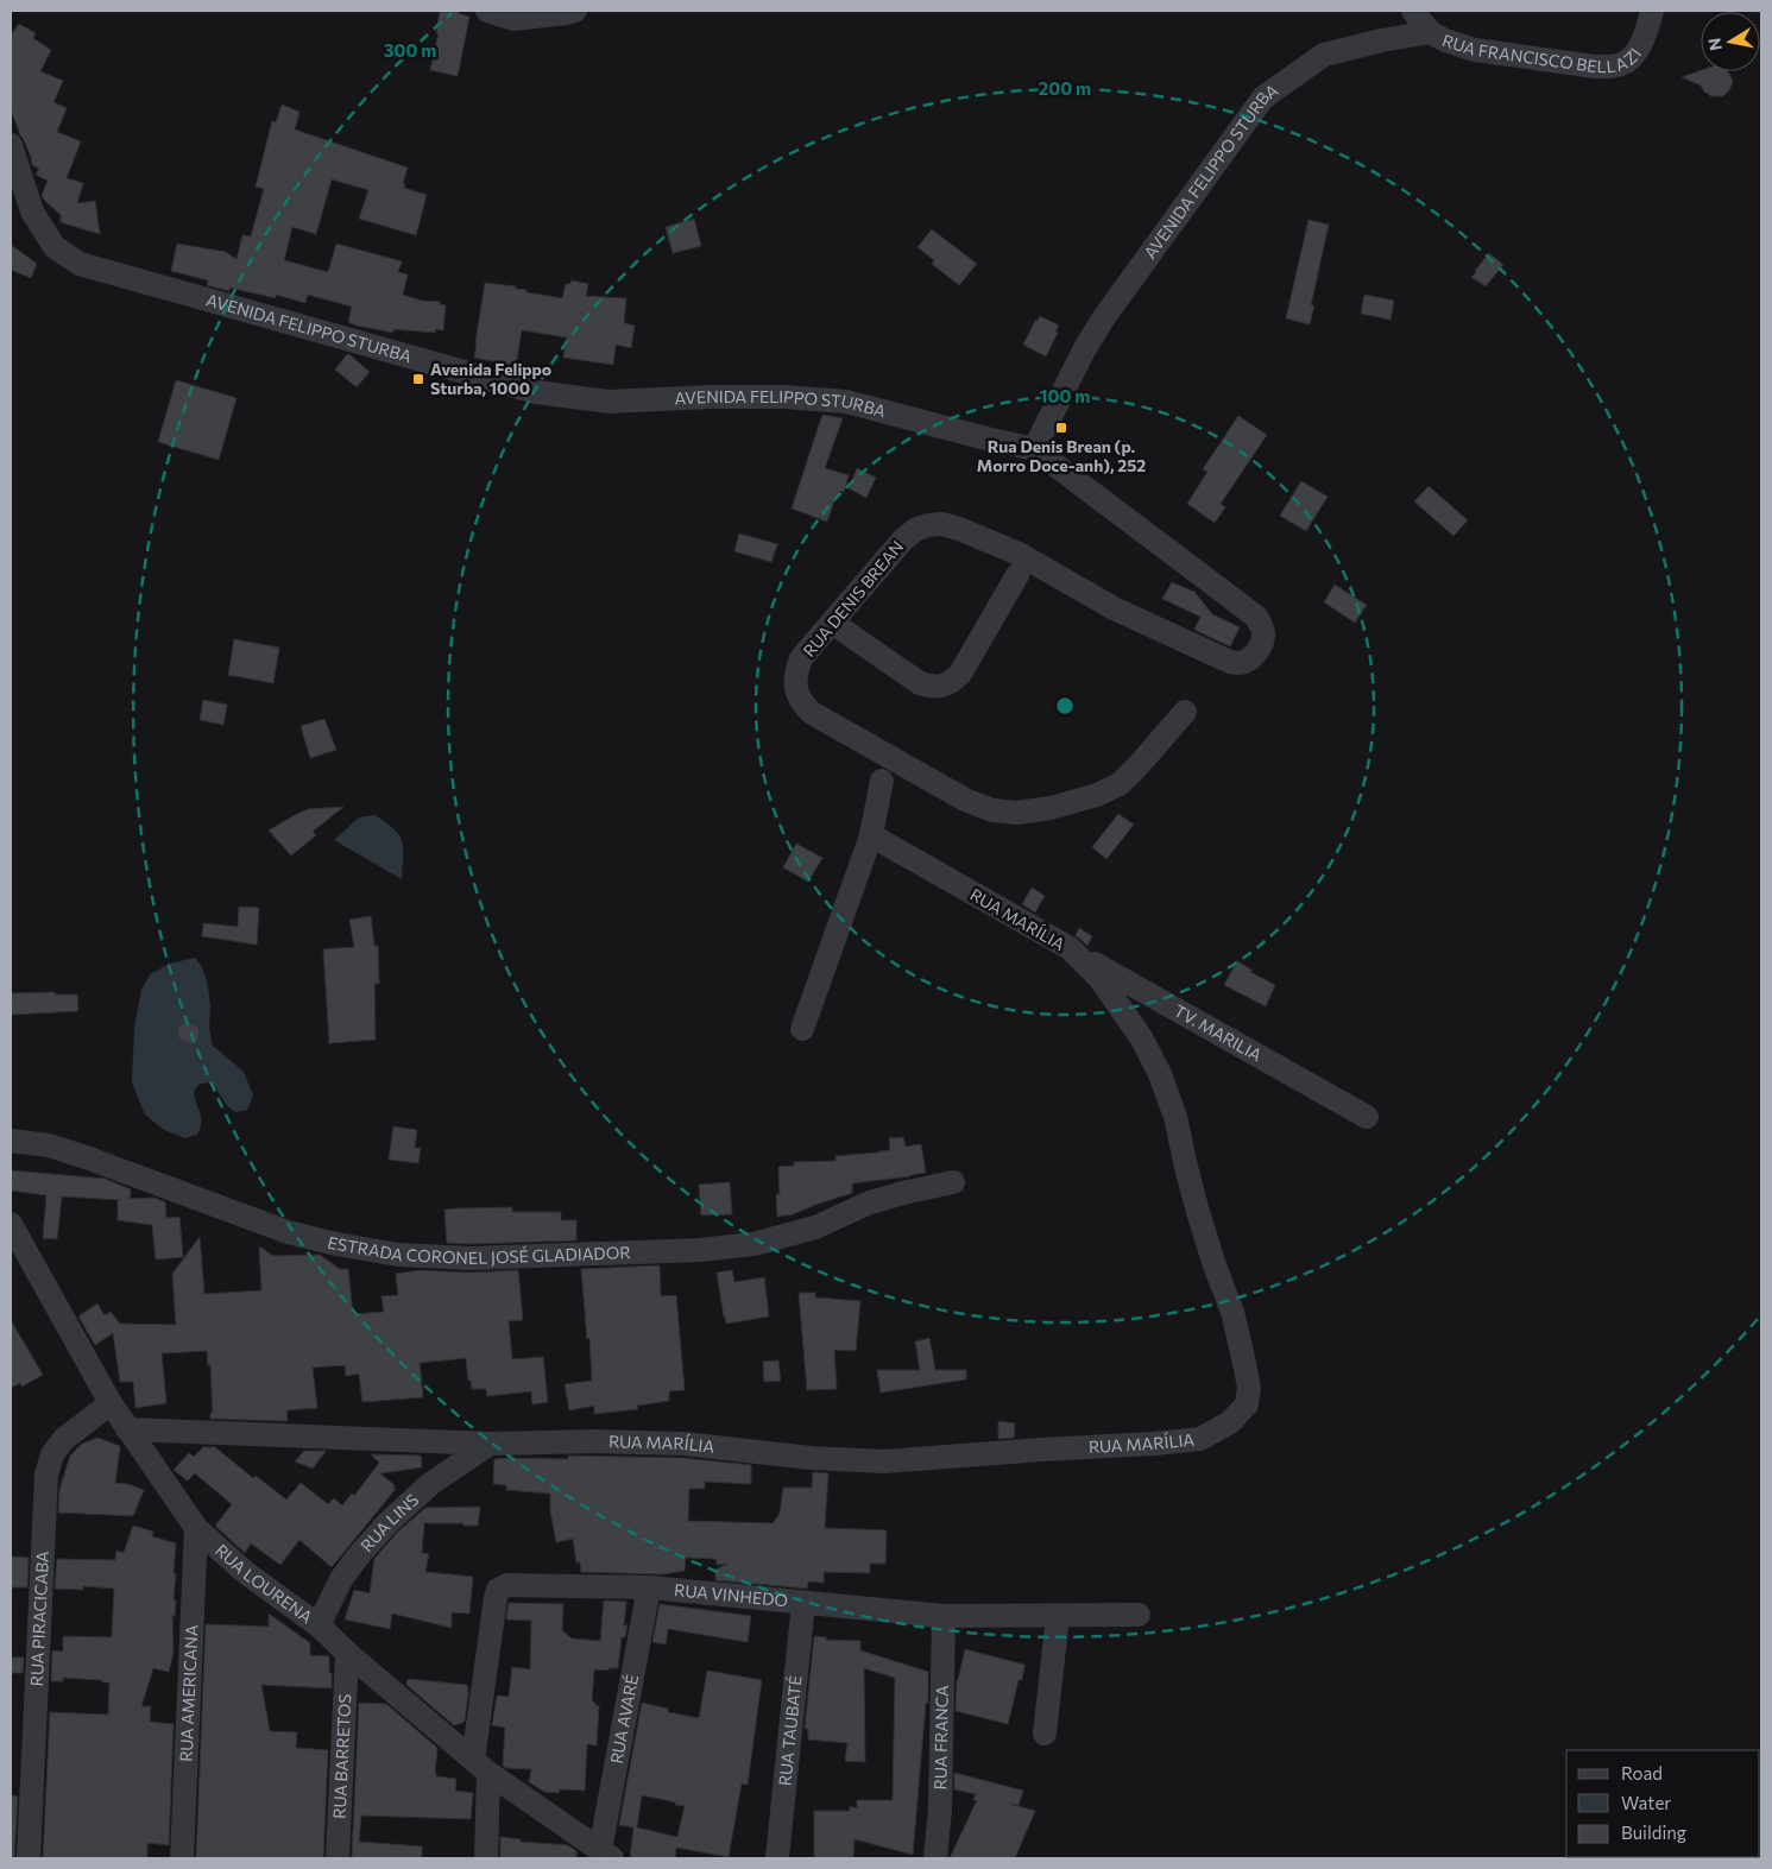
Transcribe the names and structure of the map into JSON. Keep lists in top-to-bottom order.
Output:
{
  "streets": {
    "street": [
      "RUA FRANCISCO BELLAZI",
      "AVENIDA FELIPPO STURBA",
      "RUA DENIS BREAN",
      "RUA MARÍLIA",
      "TV. MARILIA",
      "ESTRADA CORONEL JOSÉ GLADIADOR",
      "RUA LINS",
      "RUA LOURENA",
      "RUA VINHEDO",
      "RUA PIRACICABA",
      "RUA AMERICANA",
      "RUA AVARÉ",
      "RUA TAUBATÉ",
      "RUA FRANCA",
      "RUA BARRETOS"
    ]
  },
  "crossings": [
    ["RUA FRANCISCO BELLAZI", "AVENIDA FELIPPO STURBA"],
    ["AVENIDA FELIPPO STURBA", "RUA DENIS BREAN"],
    ["RUA MARÍLIA", "TV. MARILIA"],
    ["RUA MARÍLIA", "RUA LINS"],
    ["RUA MARÍLIA", "RUA LOURENA"],
    ["RUA LINS", "RUA LOURENA"],
    ["RUA LOURENA", "RUA VINHEDO"],
    ["RUA LOURENA", "RUA PIRACICABA"],
    ["RUA LOURENA", "RUA AMERICANA"],
    ["RUA LOURENA", "RUA AVARÉ"],
    ["RUA LOURENA", "RUA BARRETOS"],
    ["RUA VINHEDO", "RUA AVARÉ"],
    ["RUA VINHEDO", "RUA TAUBATÉ"],
    ["RUA VINHEDO", "RUA FRANCA"]
  ],
  "places": {
    "transit": ["Avenida Felippo Sturba, 1000", "Rua Denis Brean (p. Morro Doce-anh), 252"]
  },
  "legend": ["Road", "Water", "Building"],
  "north": "left",
  "rings": ["300 m", "200 m", "100 m"]
}
